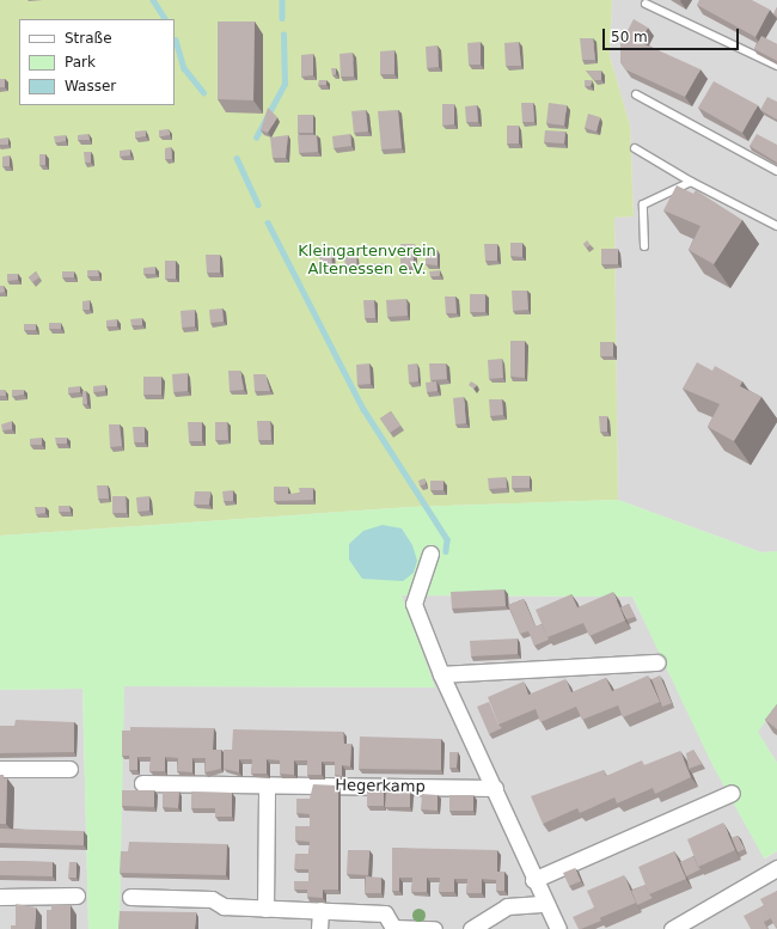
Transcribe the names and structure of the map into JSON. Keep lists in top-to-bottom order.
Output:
{
  "streets": {
    "street": ["Hegerkamp"]
  },
  "parks": ["Kleingartenverein Altenessen e.V."],
  "legend": ["Straße", "Park", "Wasser"],
  "scale_bar": "50 m"
}
